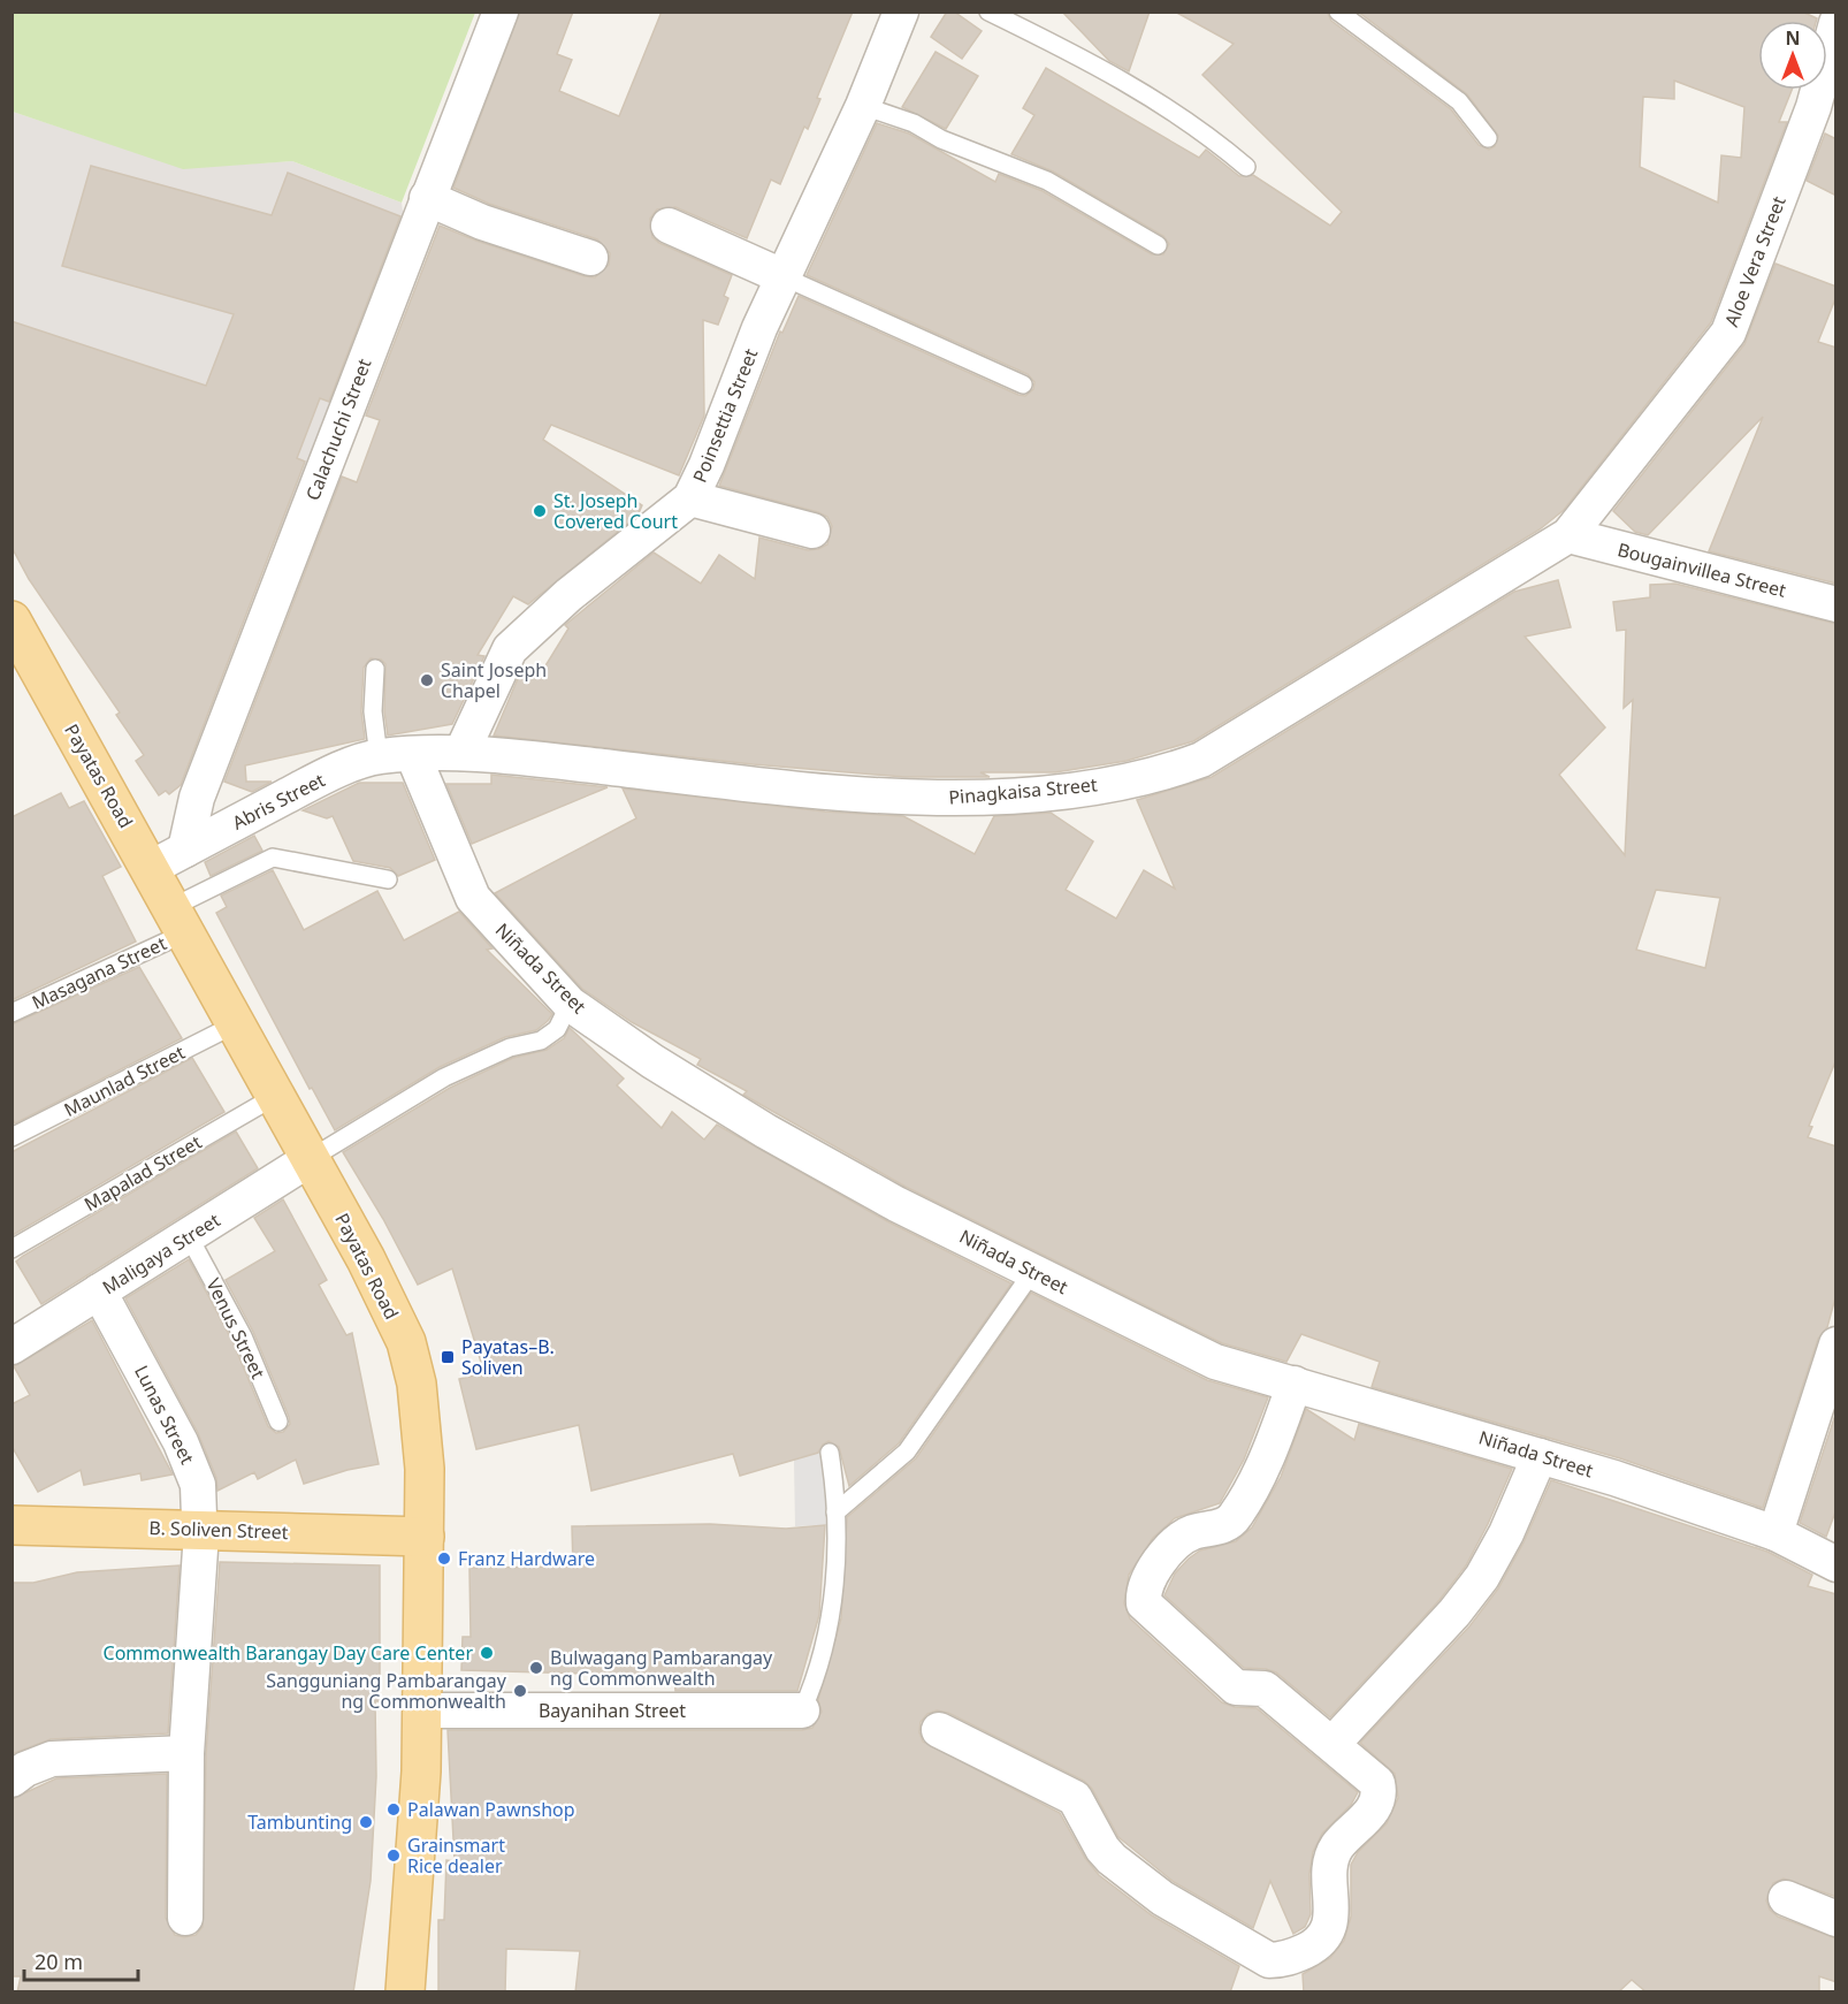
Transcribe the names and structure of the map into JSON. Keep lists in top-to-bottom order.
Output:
{
  "streets": {
    "main road": ["Payatas Road", "B. Soliven Street"],
    "street": [
      "Aloe Vera Street",
      "Poinsettia Street",
      "Calachuchi Street",
      "Bougainvillea Street",
      "Pinagkaisa Street",
      "Abris Street",
      "Niñada Street",
      "Maligaya Street",
      "Lunas Street",
      "Bayanihan Street"
    ],
    "lane": [
      "Masagana Street",
      "Maunlad Street",
      "Mapalad Street",
      "Venus Street"
    ]
  },
  "crossings": [
    ["Aloe Vera Street", "Bougainvillea Street"],
    ["Aloe Vera Street", "Pinagkaisa Street"],
    ["Poinsettia Street", "Pinagkaisa Street"],
    ["Calachuchi Street", "Abris Street"],
    ["Bougainvillea Street", "Pinagkaisa Street"],
    ["Payatas Road", "Abris Street"],
    ["Payatas Road", "Masagana Street"],
    ["Payatas Road", "Maunlad Street"],
    ["Payatas Road", "Mapalad Street"],
    ["Payatas Road", "Maligaya Street"],
    ["Payatas Road", "B. Soliven Street"],
    ["Payatas Road", "Bayanihan Street"],
    ["Pinagkaisa Street", "Abris Street"],
    ["Pinagkaisa Street", "Niñada Street"],
    ["Abris Street", "Niñada Street"],
    ["Maligaya Street", "Venus Street"],
    ["Maligaya Street", "Lunas Street"],
    ["Lunas Street", "B. Soliven Street"]
  ],
  "places": {
    "other": [
      "St. Joseph Covered Court",
      "Saint Joseph Chapel",
      "Franz Hardware",
      "Commonwealth Barangay Day Care Center",
      "Bulwagang Pambarangay ng Commonwealth",
      "Sangguniang Pambarangay ng Commonwealth",
      "Palawan Pawnshop",
      "Tambunting",
      "Grainsmart Rice dealer"
    ],
    "transit": ["Payatas–B. Soliven"]
  },
  "scale_bar": "20 m",
  "north": "top"
}
